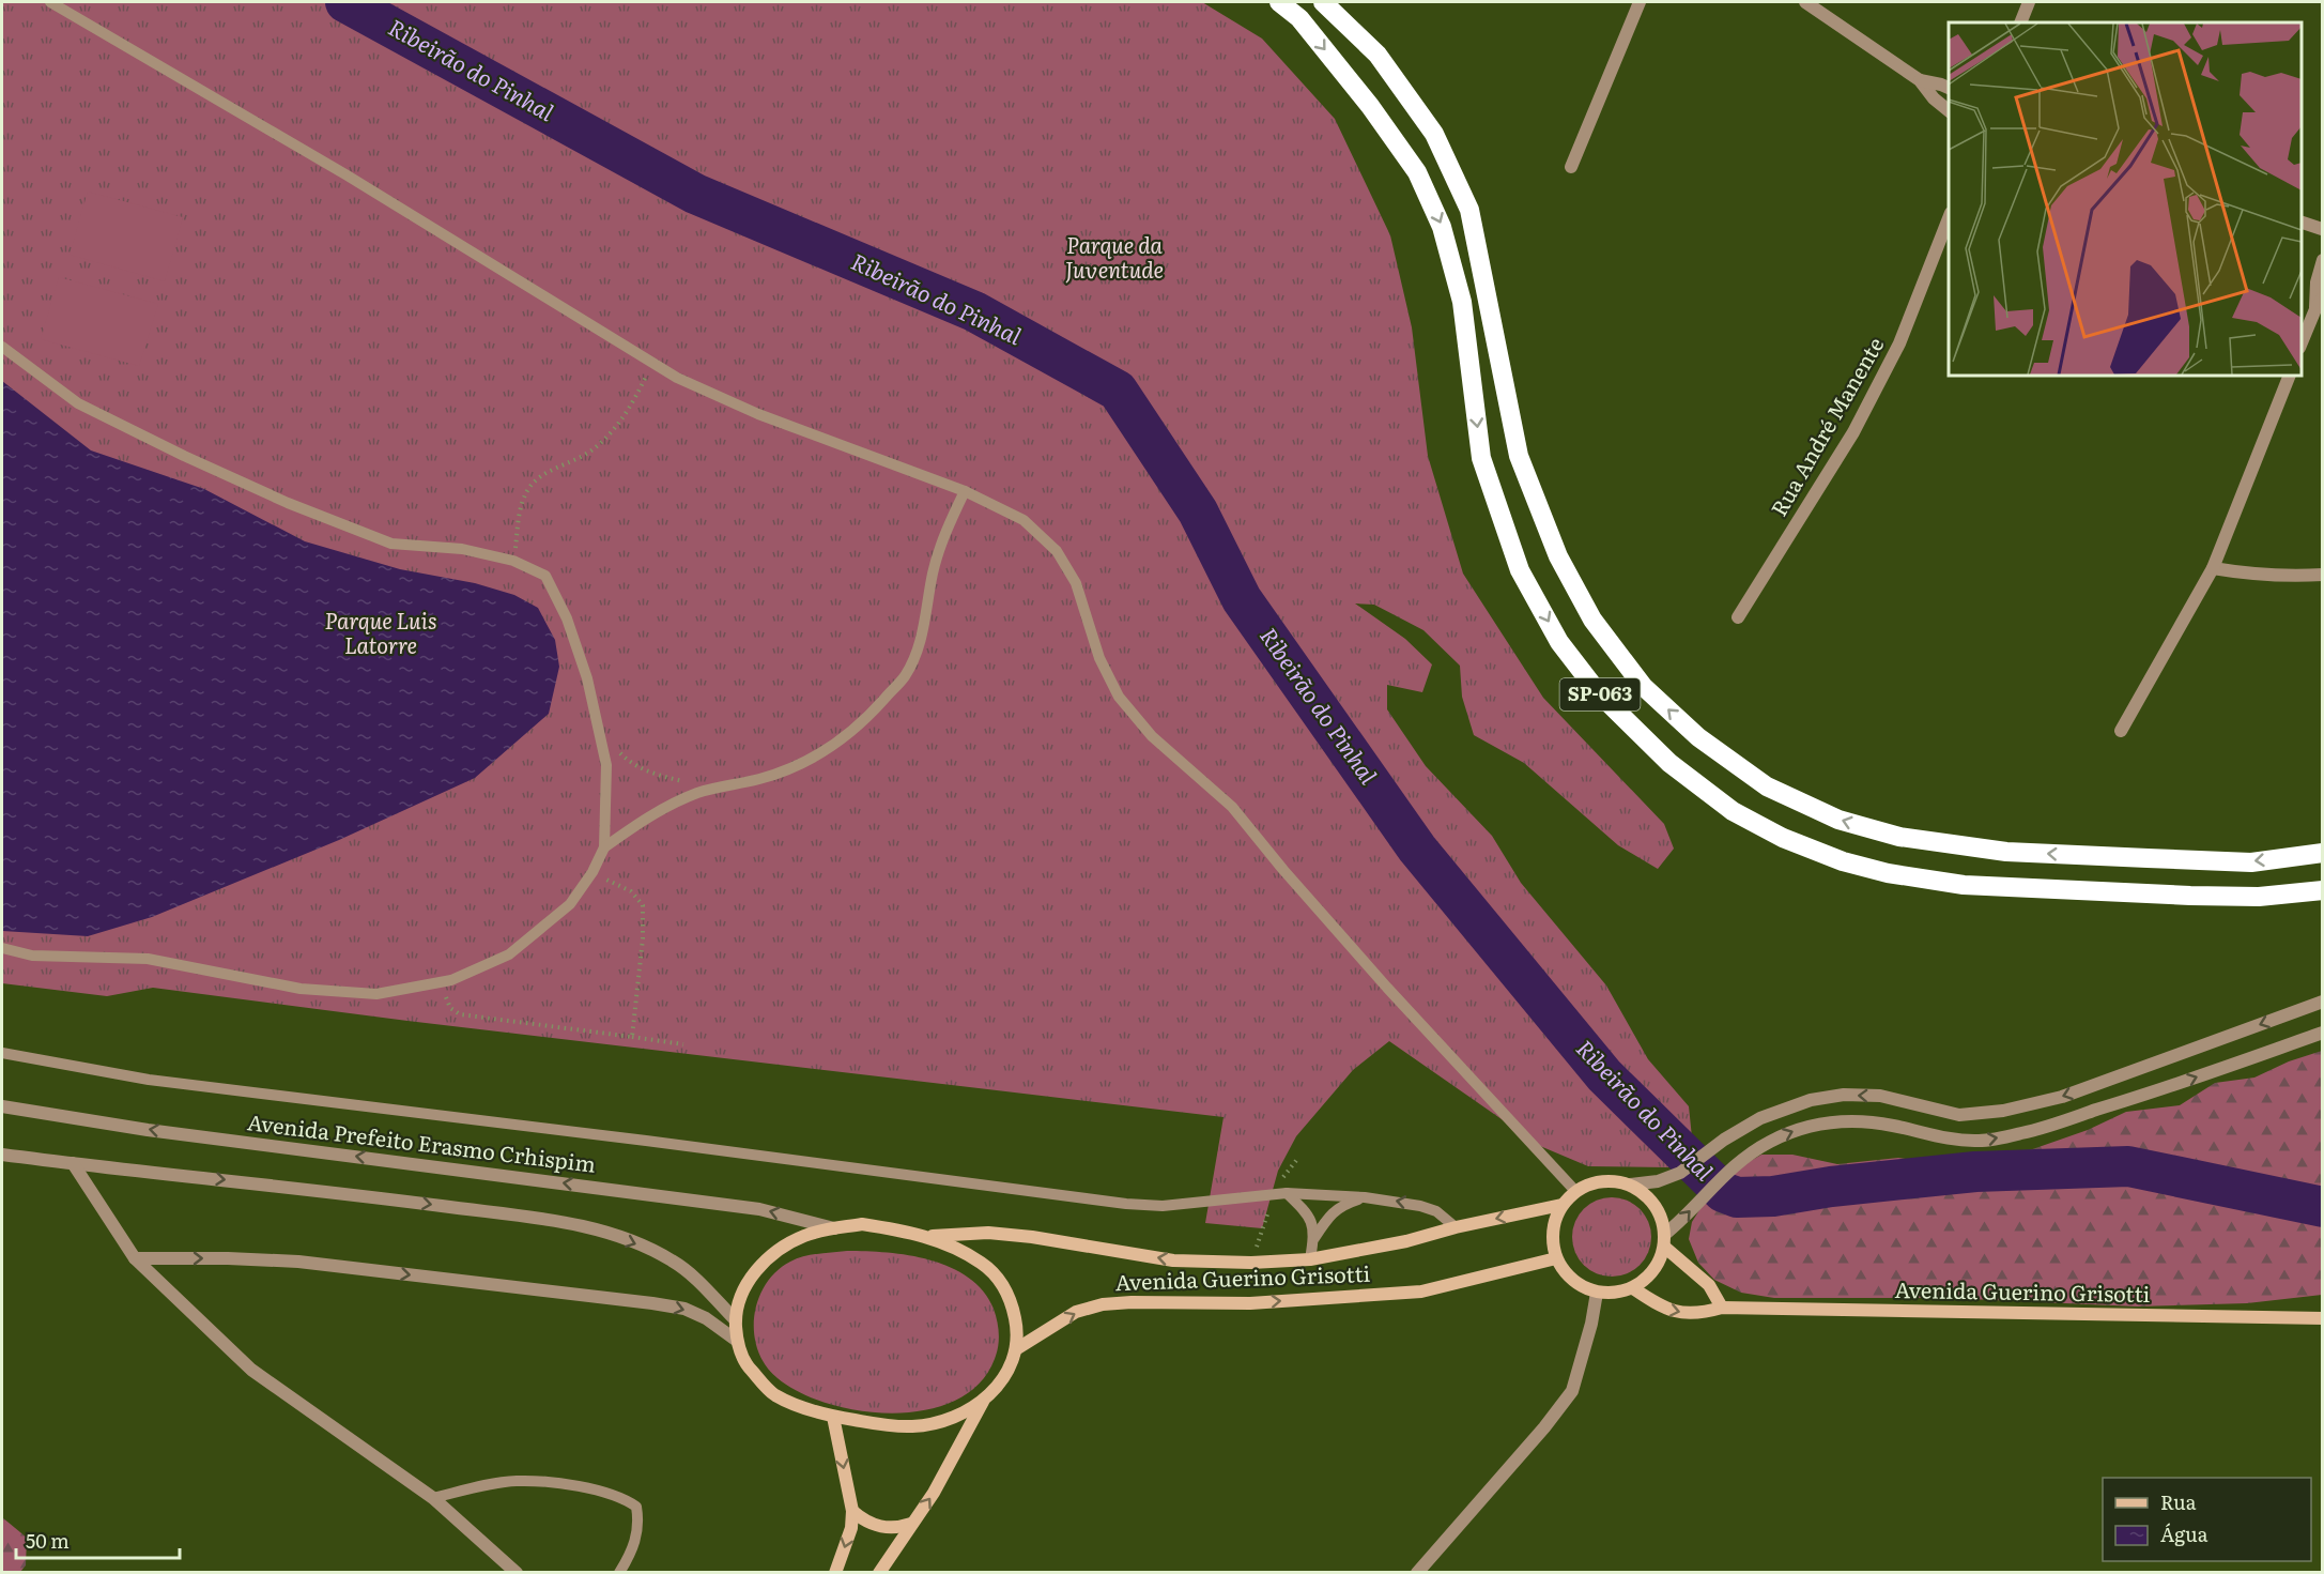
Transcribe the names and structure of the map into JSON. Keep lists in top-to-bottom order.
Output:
{
  "streets": {
    "highway": ["SP-063"],
    "main road": ["Avenida Guerino Grisotti"],
    "street": ["Rua André Manente", "Avenida Prefeito Erasmo Crhispim"]
  },
  "water": ["Ribeirão do Pinhal"],
  "parks": ["Parque da Juventude", "Parque Luis Latorre"],
  "legend": ["Rua", "Água"],
  "scale_bar": "50 m"
}
